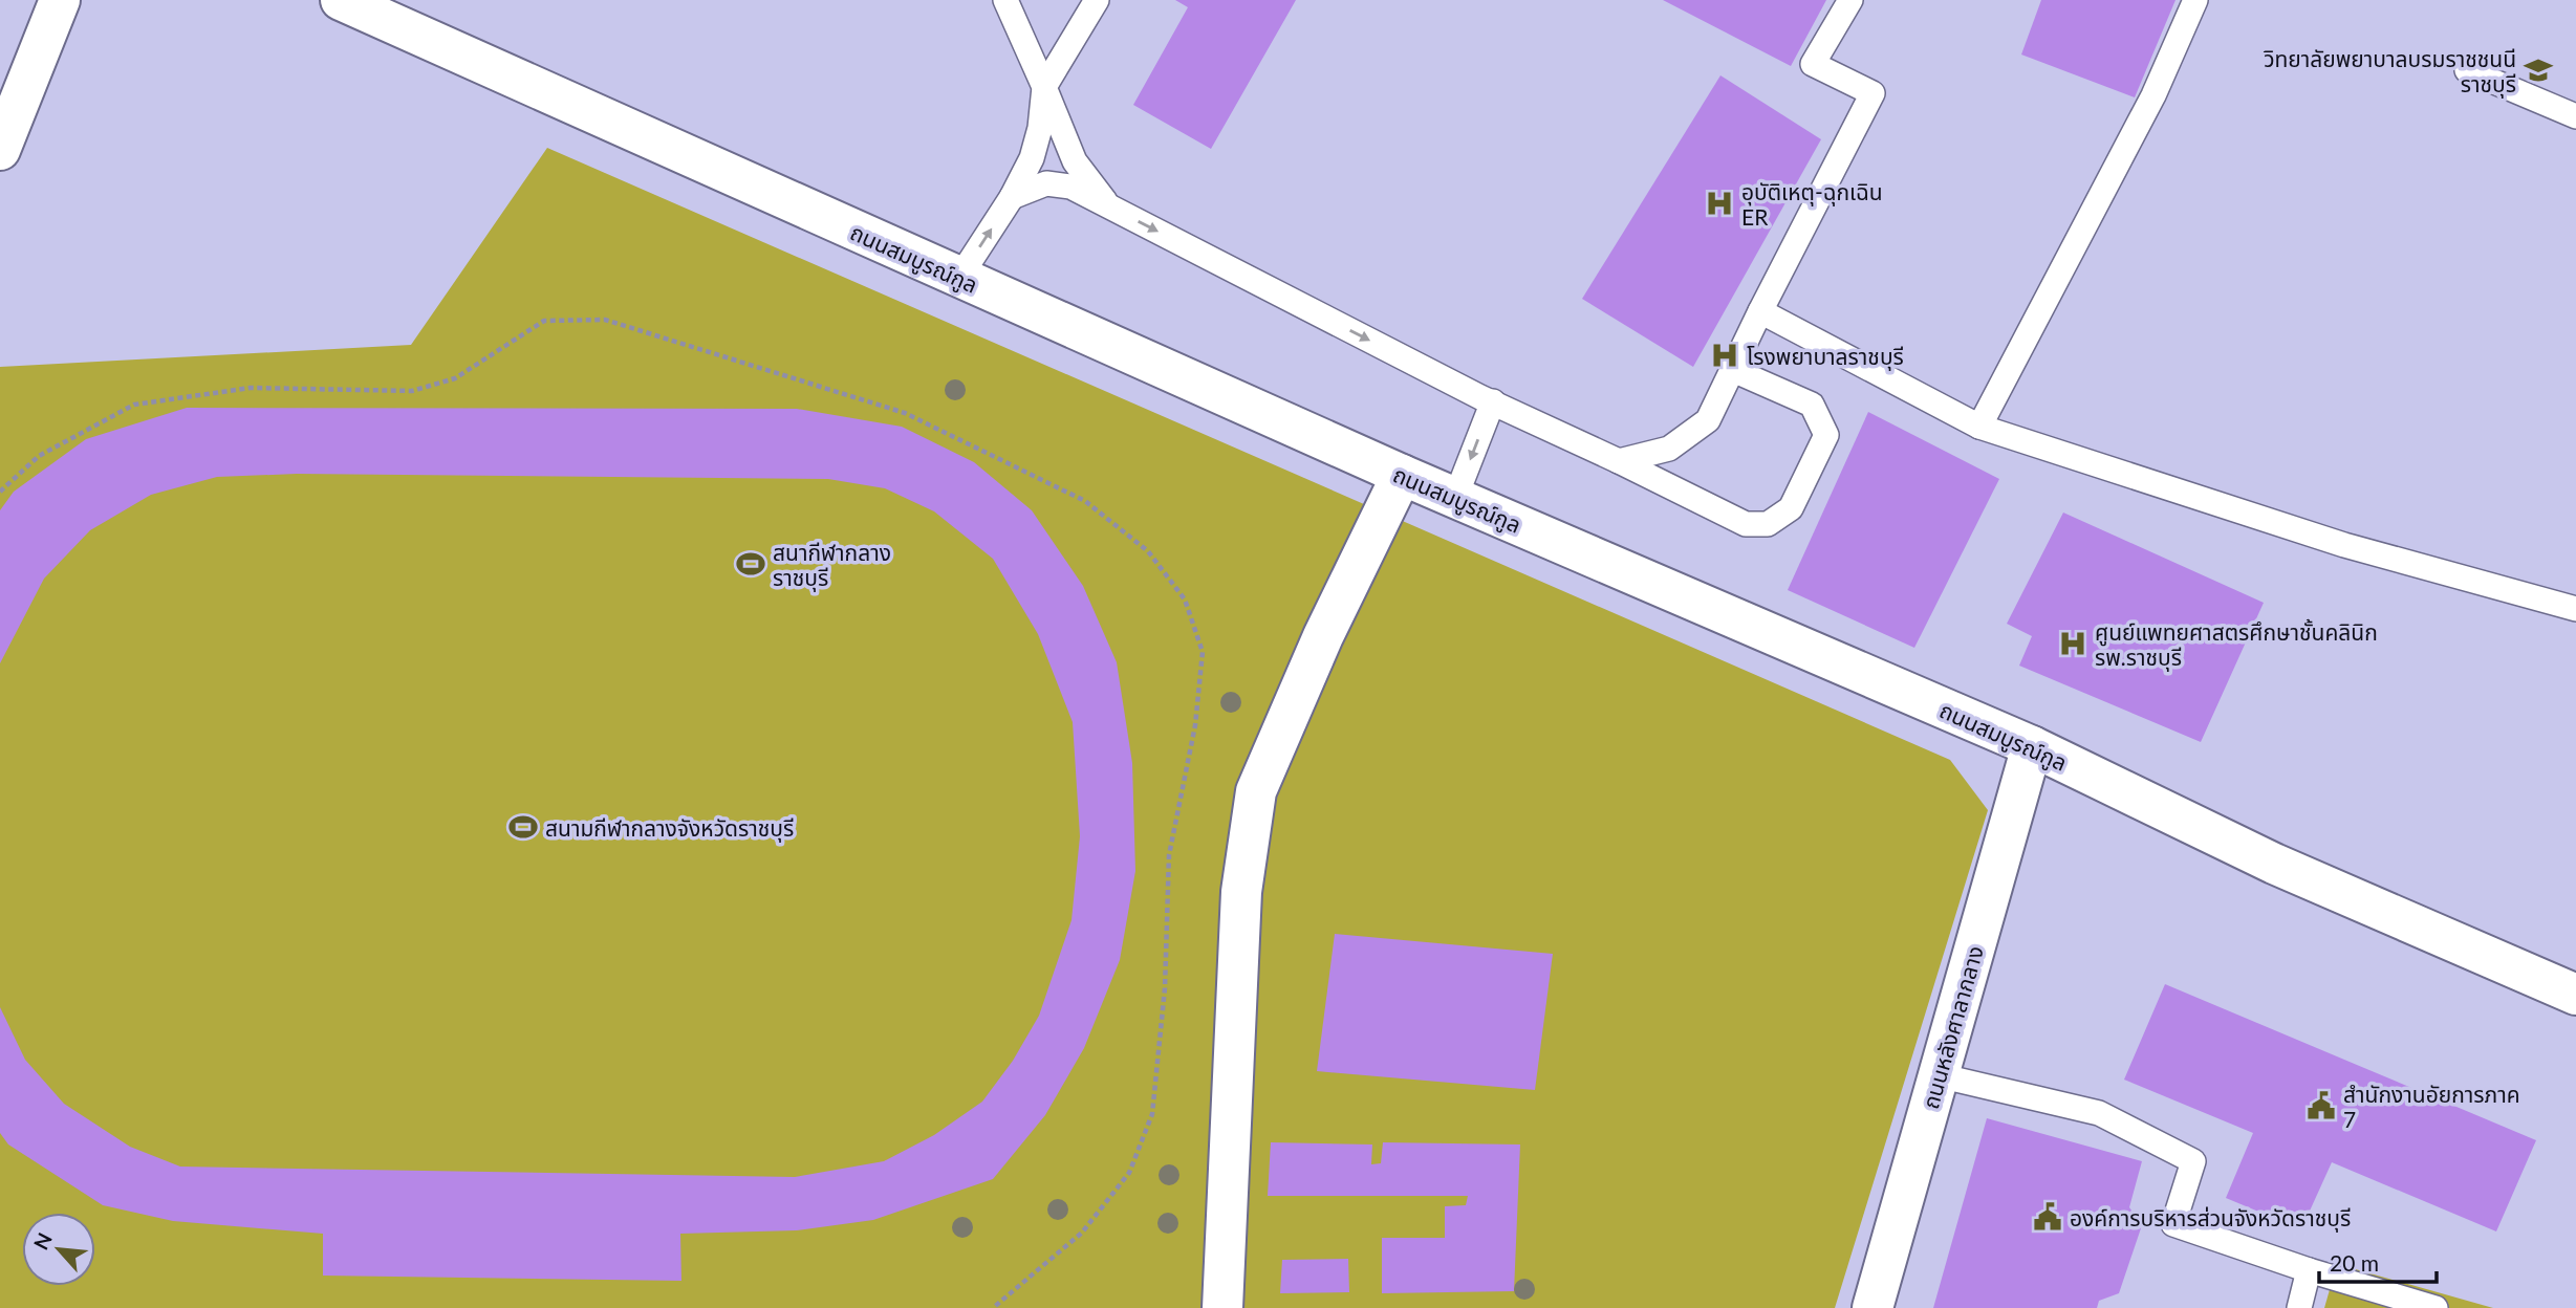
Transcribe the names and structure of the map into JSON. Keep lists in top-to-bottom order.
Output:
{
  "streets": {
    "street": ["ถนนสมบูรณ์กูล", "ถนนหลังศาลากลาง"]
  },
  "crossings": [
    ["ถนนสมบูรณ์กูล", "ถนนหลังศาลากลาง"]
  ],
  "places": {
    "school or university": ["วิทยาลัยพยาบาลบรมราชชนนี ราชบุรี"],
    "hospital": ["อุบัติเหตุ-ฉุกเฉิน ER", "โรงพยาบาลราชบุรี", "ศูนย์แพทยศาสตรศึกษาชั้นคลินิก รพ.ราชบุรี"],
    "sports": ["สนากีฬากลาง ราชบุรี", "สนามกีฬากลางจังหวัดราชบุรี"],
    "public building": ["สำนักงานอัยการภาค 7", "องค์การบริหารส่วนจังหวัดราชบุรี"]
  },
  "scale_bar": "20 m",
  "north": "top left"
}
